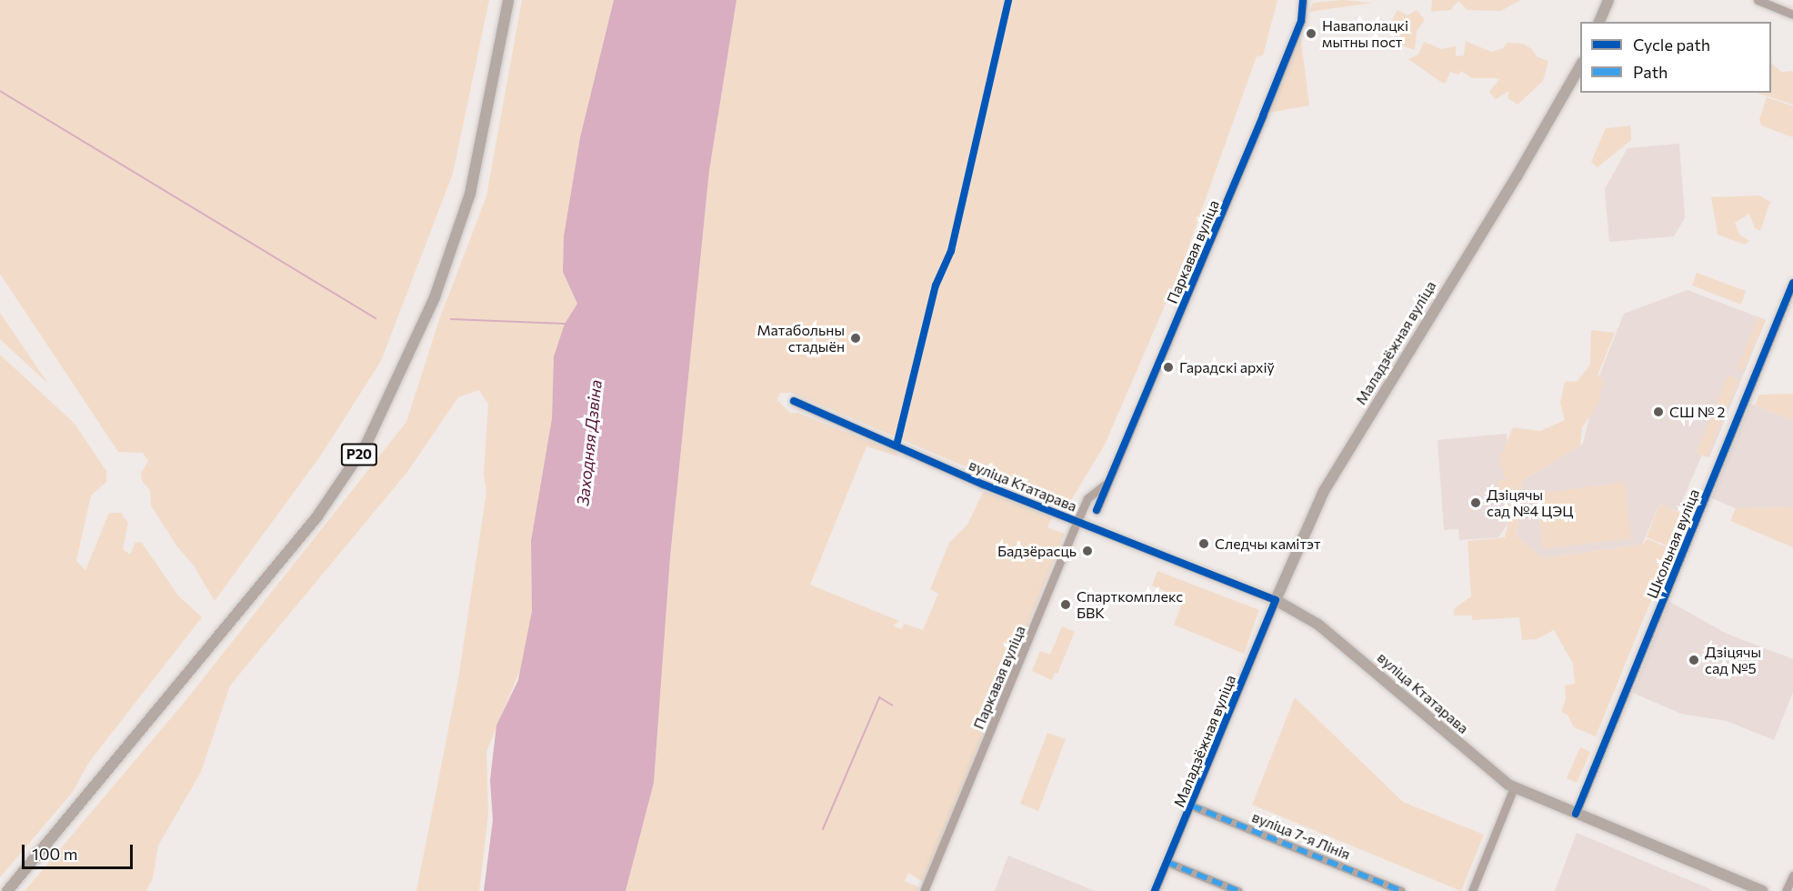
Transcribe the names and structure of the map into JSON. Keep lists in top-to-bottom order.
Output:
{
  "streets": {
    "main road": ["Маладзёжная вуліца", "Р20", "вуліца Ктатарава"],
    "street": ["Паркавая вуліца", "Школьная вуліца", "вуліца 7-я Лінія"]
  },
  "crossings": [
    ["Паркавая вуліца", "вуліца Ктатарава"],
    ["Маладзёжная вуліца", "вуліца Ктатарава"],
    ["Маладзёжная вуліца", "вуліца 7-я Лінія"],
    ["вуліца Ктатарава", "Школьная вуліца"]
  ],
  "water": ["Заходняя Дзвіна"],
  "places": [
    "Наваполацкі мытны пост",
    "Матабольны стадыён",
    "Гарадскі архіў",
    "СШ № 2",
    "Дзіцячы сад №4 ЦЭЦ",
    "Следчы камітэт",
    "Бадзёрасць",
    "Спарткомплекс БВК",
    "Дзіцячы сад №5"
  ],
  "legend": ["Cycle path", "Path"],
  "scale_bar": "100 m"
}
